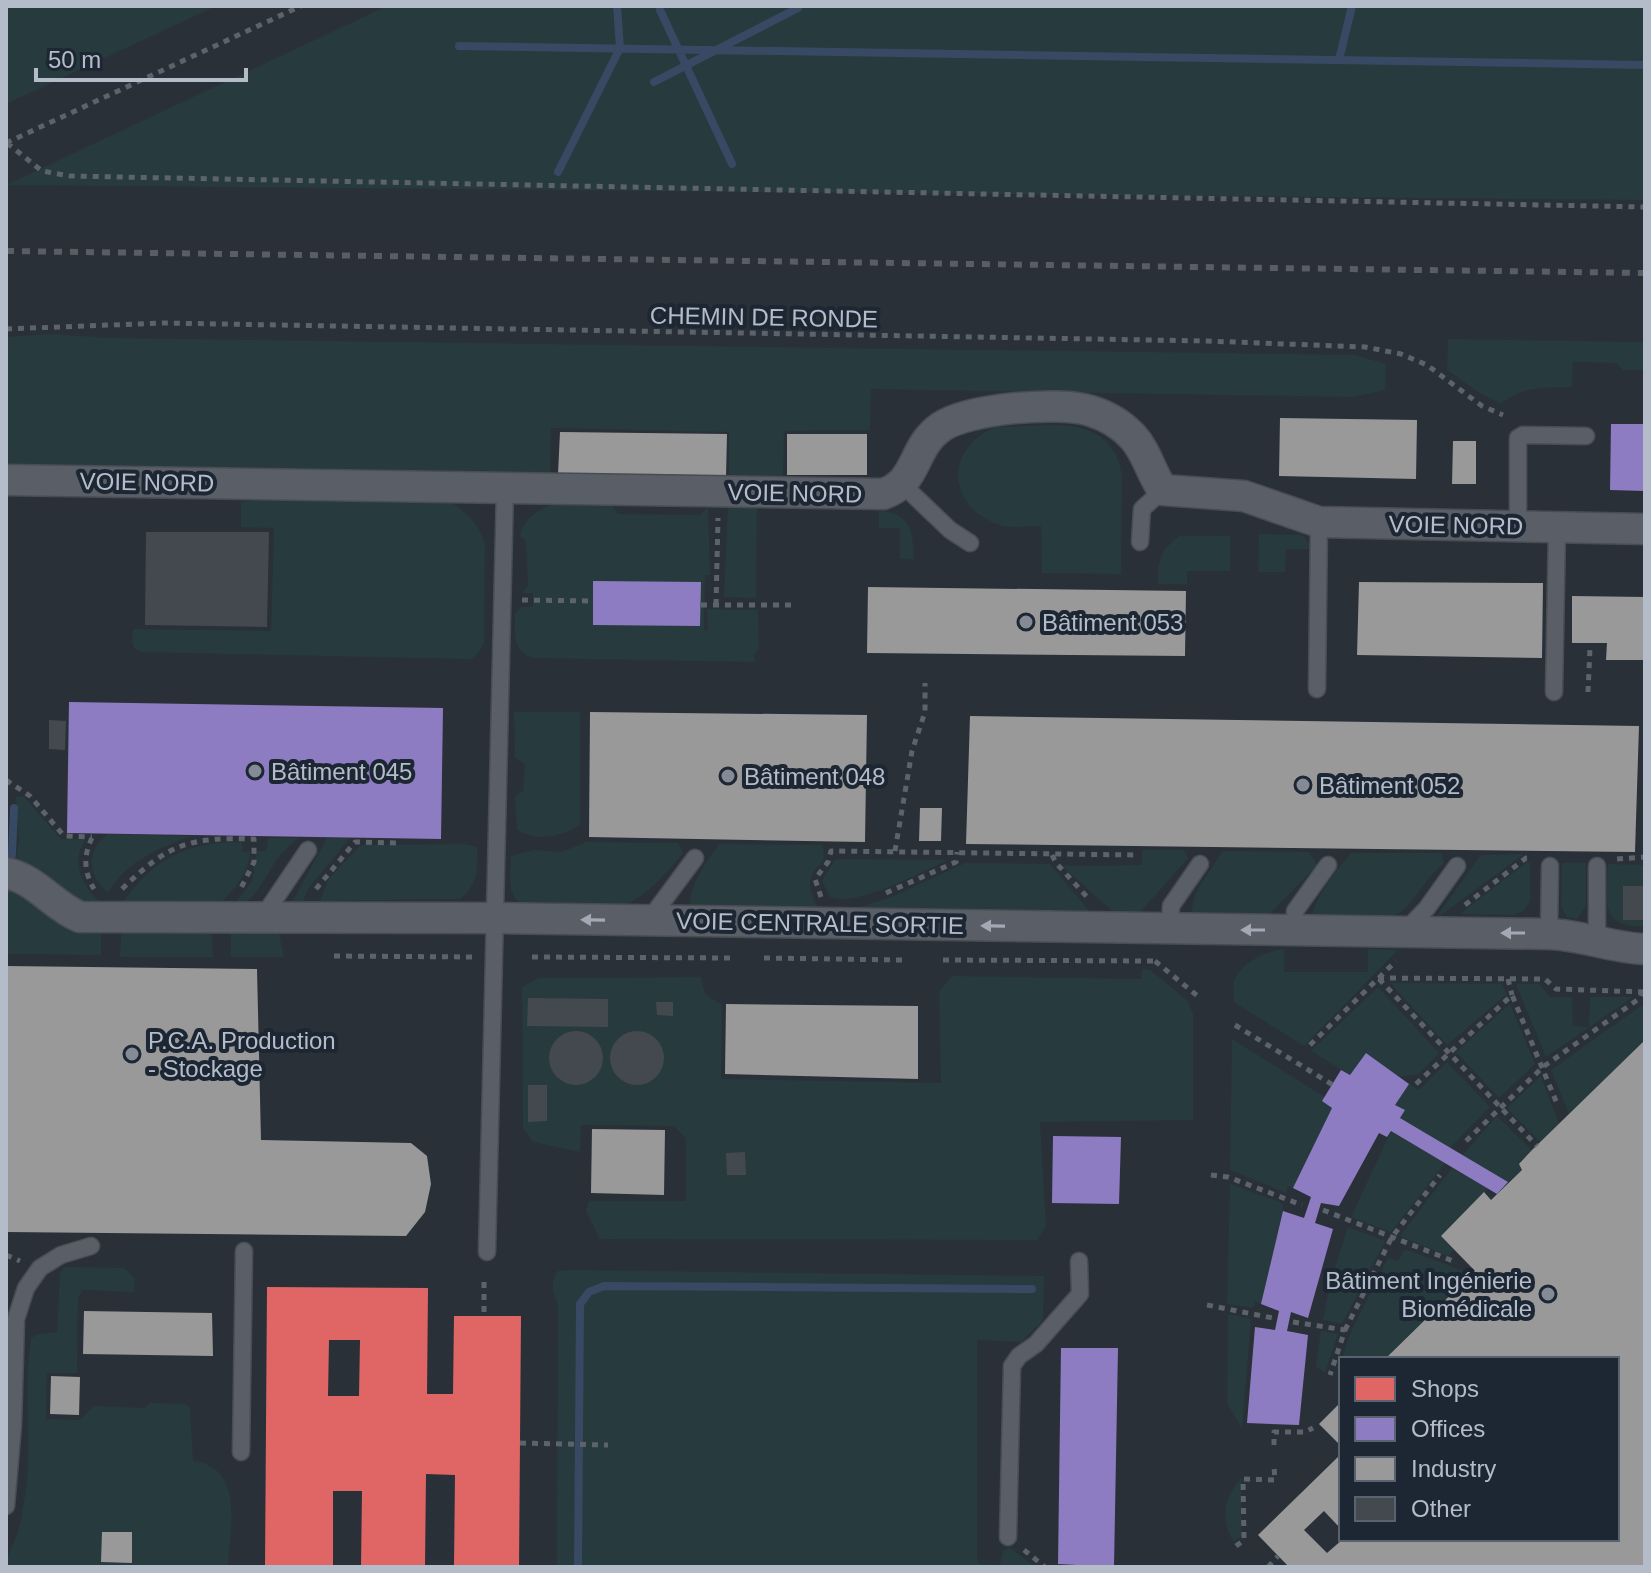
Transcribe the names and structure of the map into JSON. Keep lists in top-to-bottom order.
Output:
{
  "streets": {
    "street": ["VOIE NORD", "VOIE CENTRALE SORTIE"],
    "path": ["CHEMIN DE RONDE"]
  },
  "one_way": ["VOIE CENTRALE SORTIE"],
  "places": [
    "Bâtiment 053",
    "Bâtiment 045",
    "Bâtiment 048",
    "Bâtiment 052",
    "P.C.A. Production - Stockage",
    "Bâtiment Ingénierie Biomédicale"
  ],
  "legend": [
    "Shops",
    "Offices",
    "Industry",
    "Other"
  ],
  "scale_bar": "50 m"
}
